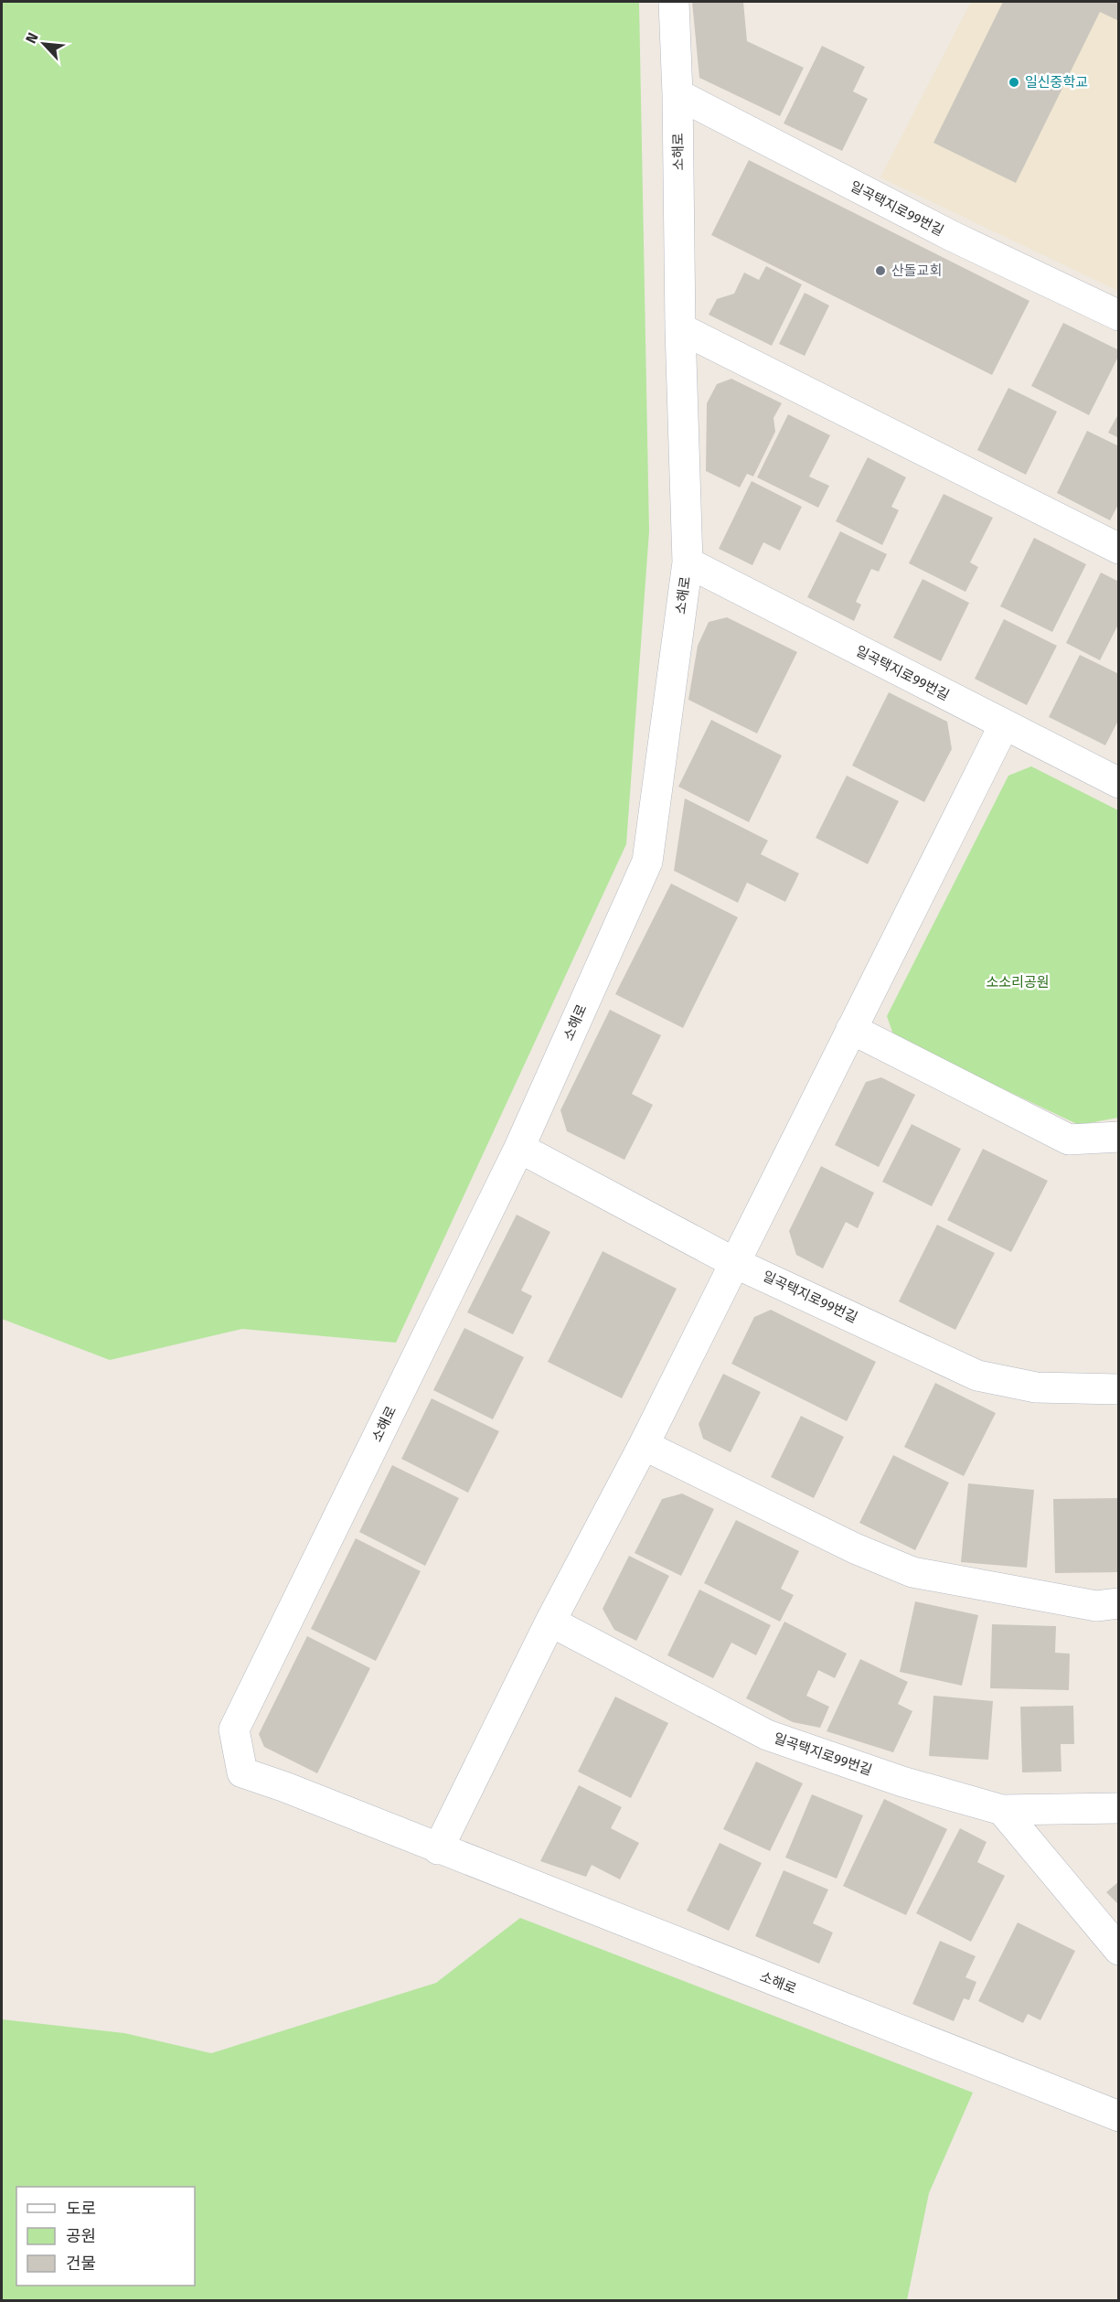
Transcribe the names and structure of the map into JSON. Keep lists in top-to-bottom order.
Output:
{
  "streets": {
    "street": ["소해로", "일곡택지로99번길"]
  },
  "crossings": [
    ["소해로", "일곡택지로99번길"]
  ],
  "parks": ["소소리공원"],
  "places": ["일신중학교", "산돌교회"],
  "legend": ["도로", "공원", "건물"],
  "north": "top left"
}
